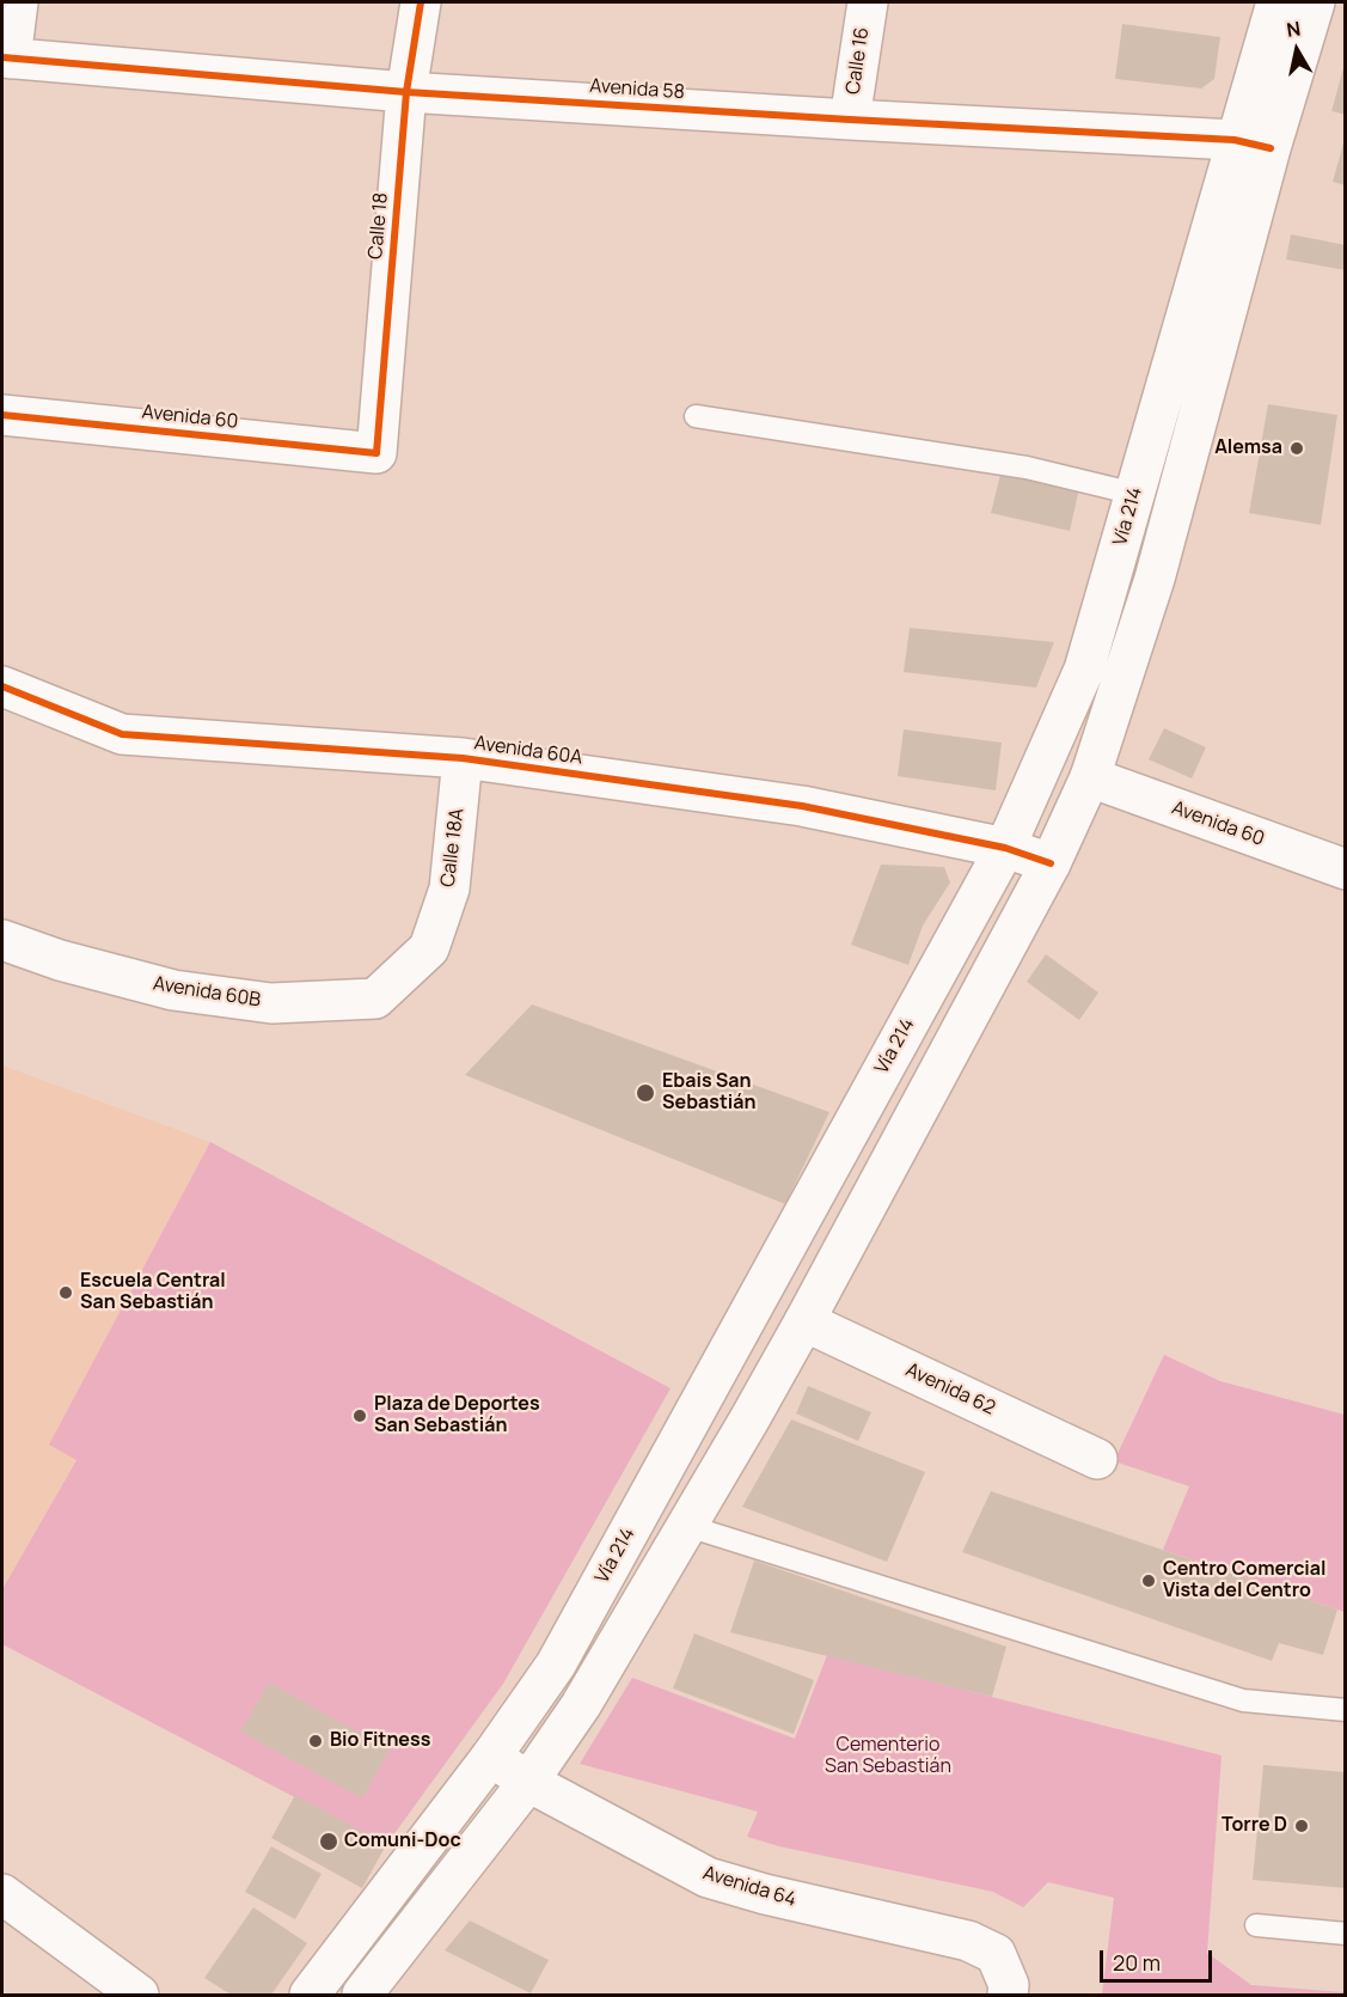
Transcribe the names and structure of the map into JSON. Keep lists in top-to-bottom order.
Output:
{
  "streets": {
    "street": [
      "Calle 16",
      "Avenida 58",
      "Calle 18",
      "Avenida 60",
      "Vía 214",
      "Avenida 60A",
      "Calle 18A",
      "Avenida 60B",
      "Avenida 62",
      "Avenida 64"
    ]
  },
  "crossings": [
    ["Calle 16", "Avenida 58"],
    ["Avenida 58", "Calle 18"],
    ["Avenida 58", "Vía 214"],
    ["Calle 18", "Avenida 60"],
    ["Avenida 60", "Vía 214"],
    ["Vía 214", "Avenida 60A"],
    ["Vía 214", "Avenida 62"],
    ["Vía 214", "Avenida 64"],
    ["Avenida 60A", "Calle 18A"],
    ["Calle 18A", "Avenida 60B"]
  ],
  "parks": ["Cementerio San Sebastián"],
  "places": [
    "Alemsa",
    "Ebais San Sebastián",
    "Escuela Central San Sebastián",
    "Plaza de Deportes San Sebastián",
    "Centro Comercial Vista del Centro",
    "Bio Fitness",
    "Torre D",
    "Comuni-Doc"
  ],
  "scale_bar": "20 m",
  "north": "top"
}
